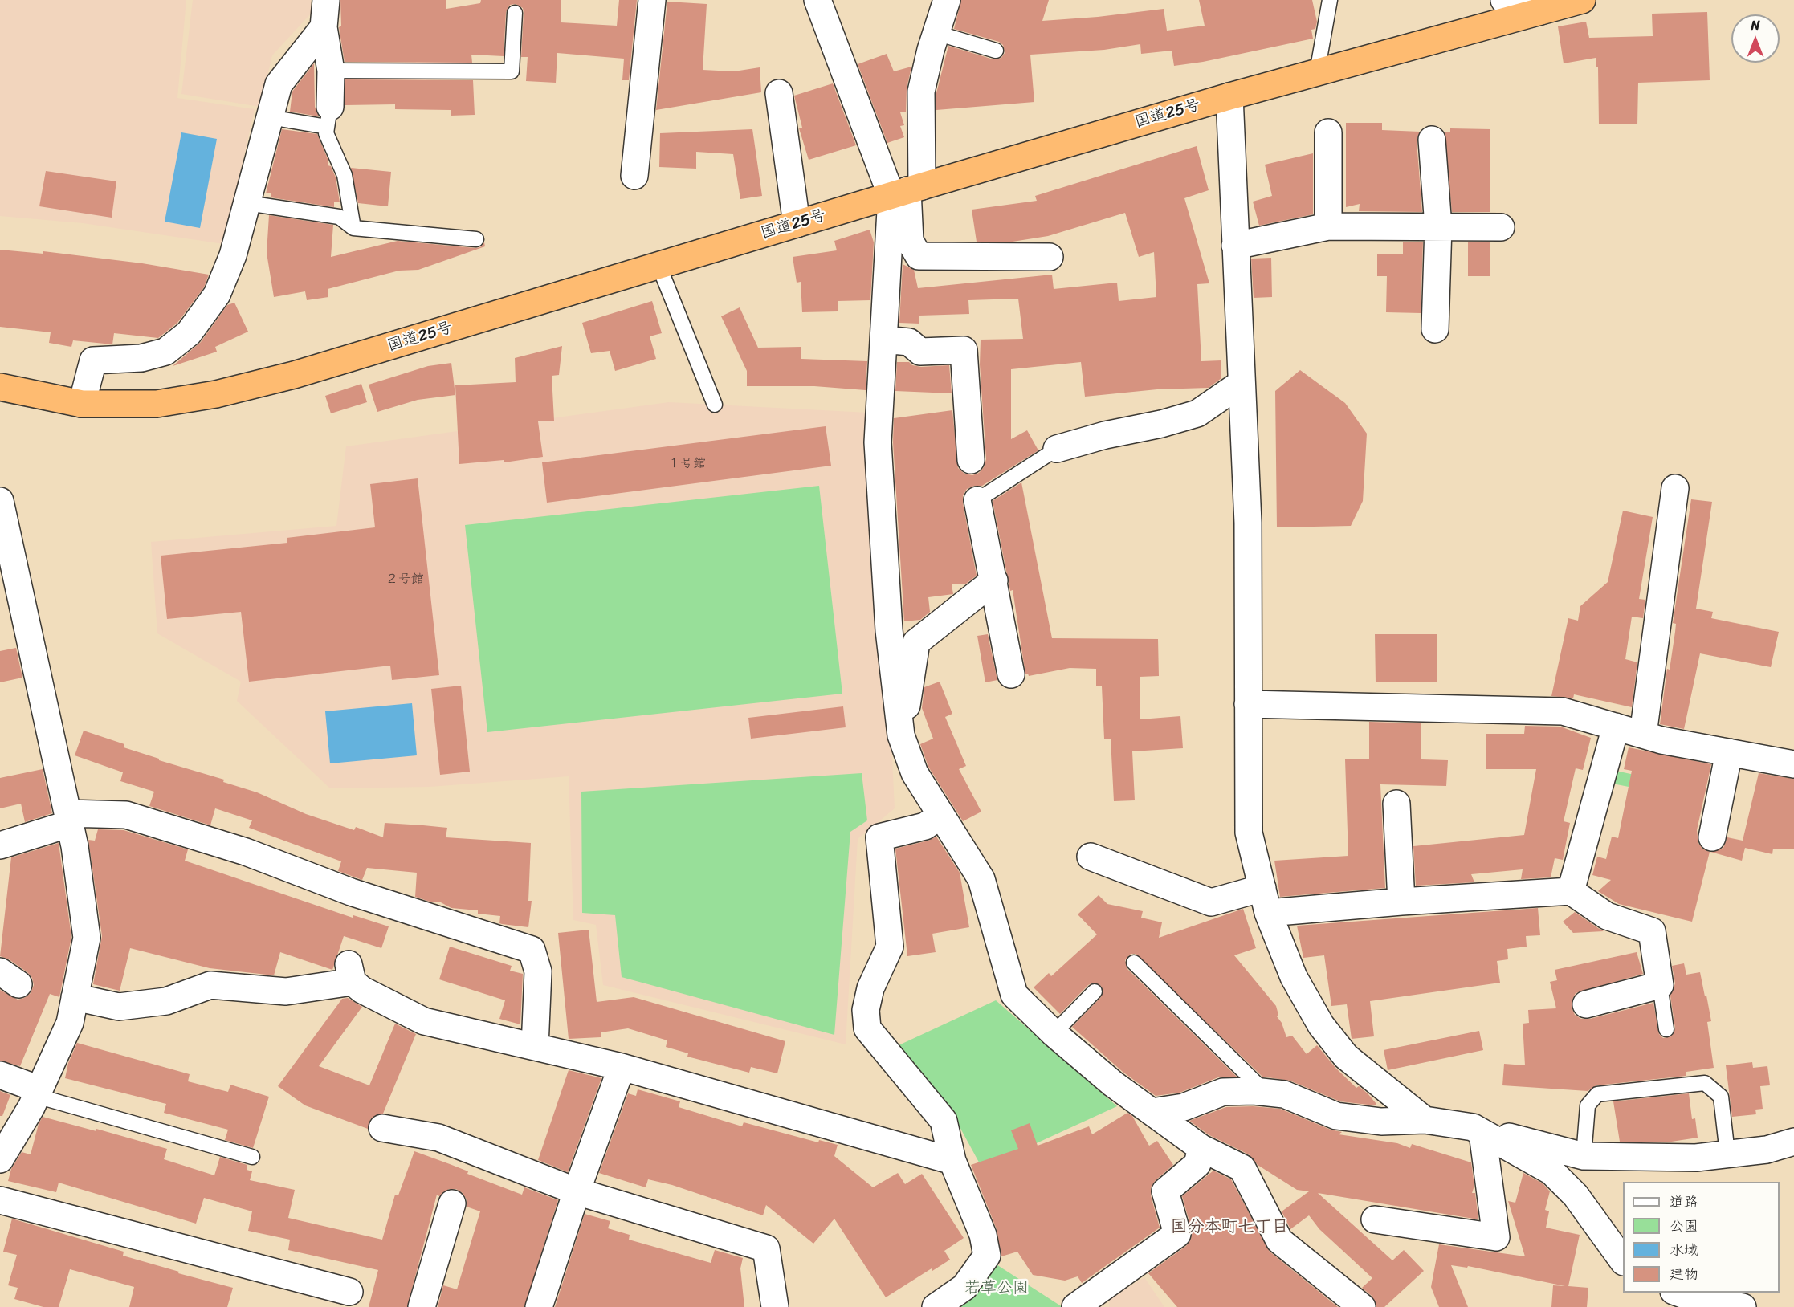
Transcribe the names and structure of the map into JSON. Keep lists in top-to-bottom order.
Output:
{
  "streets": {
    "highway": ["国道25号"]
  },
  "districts": ["国分本町七丁目"],
  "parks": ["若草公園"],
  "house_numbers": ["１号館", "２号館"],
  "legend": [
    "道路",
    "公園",
    "水域",
    "建物"
  ],
  "north": "top"
}
